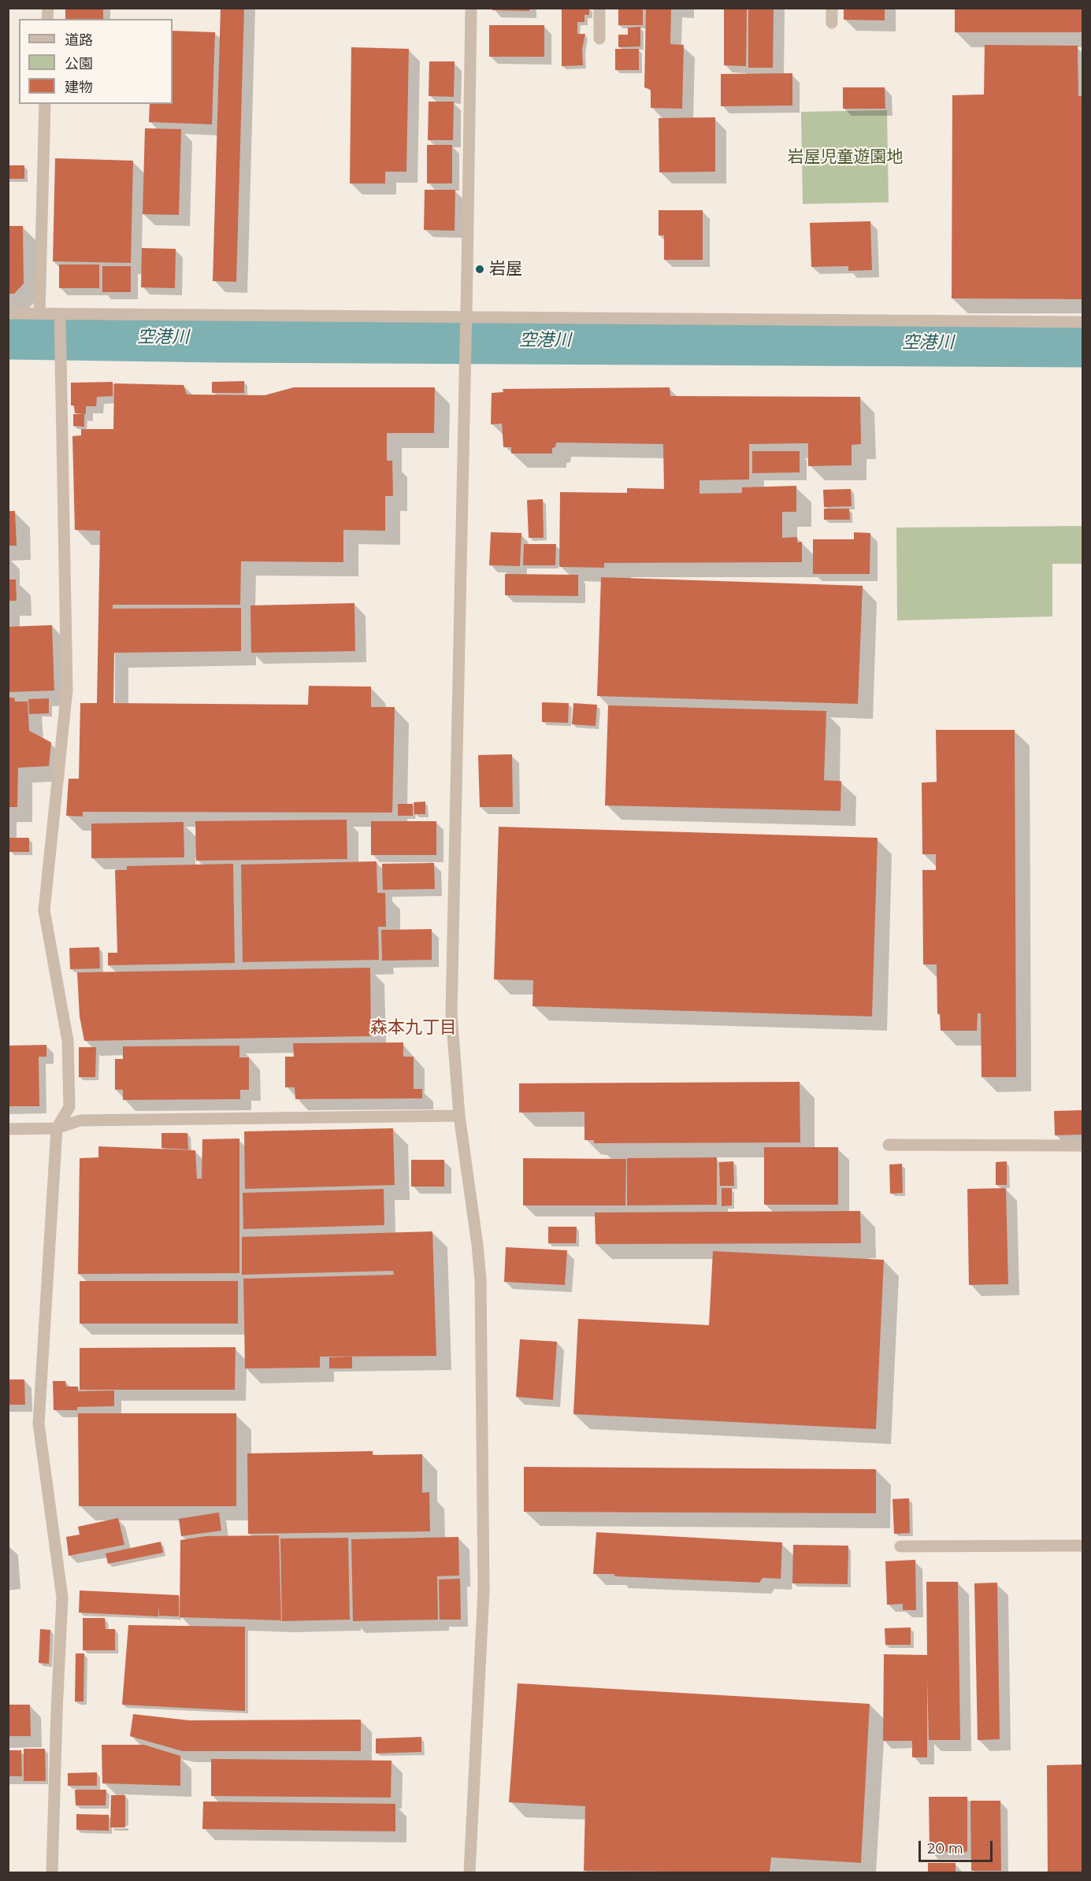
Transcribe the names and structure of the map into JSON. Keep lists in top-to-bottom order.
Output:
{
  "districts": ["森本九丁目"],
  "water": ["空港川"],
  "parks": ["岩屋児童遊園地"],
  "places": ["岩屋"],
  "legend": ["道路", "公園", "建物"],
  "scale_bar": "20 m"
}
